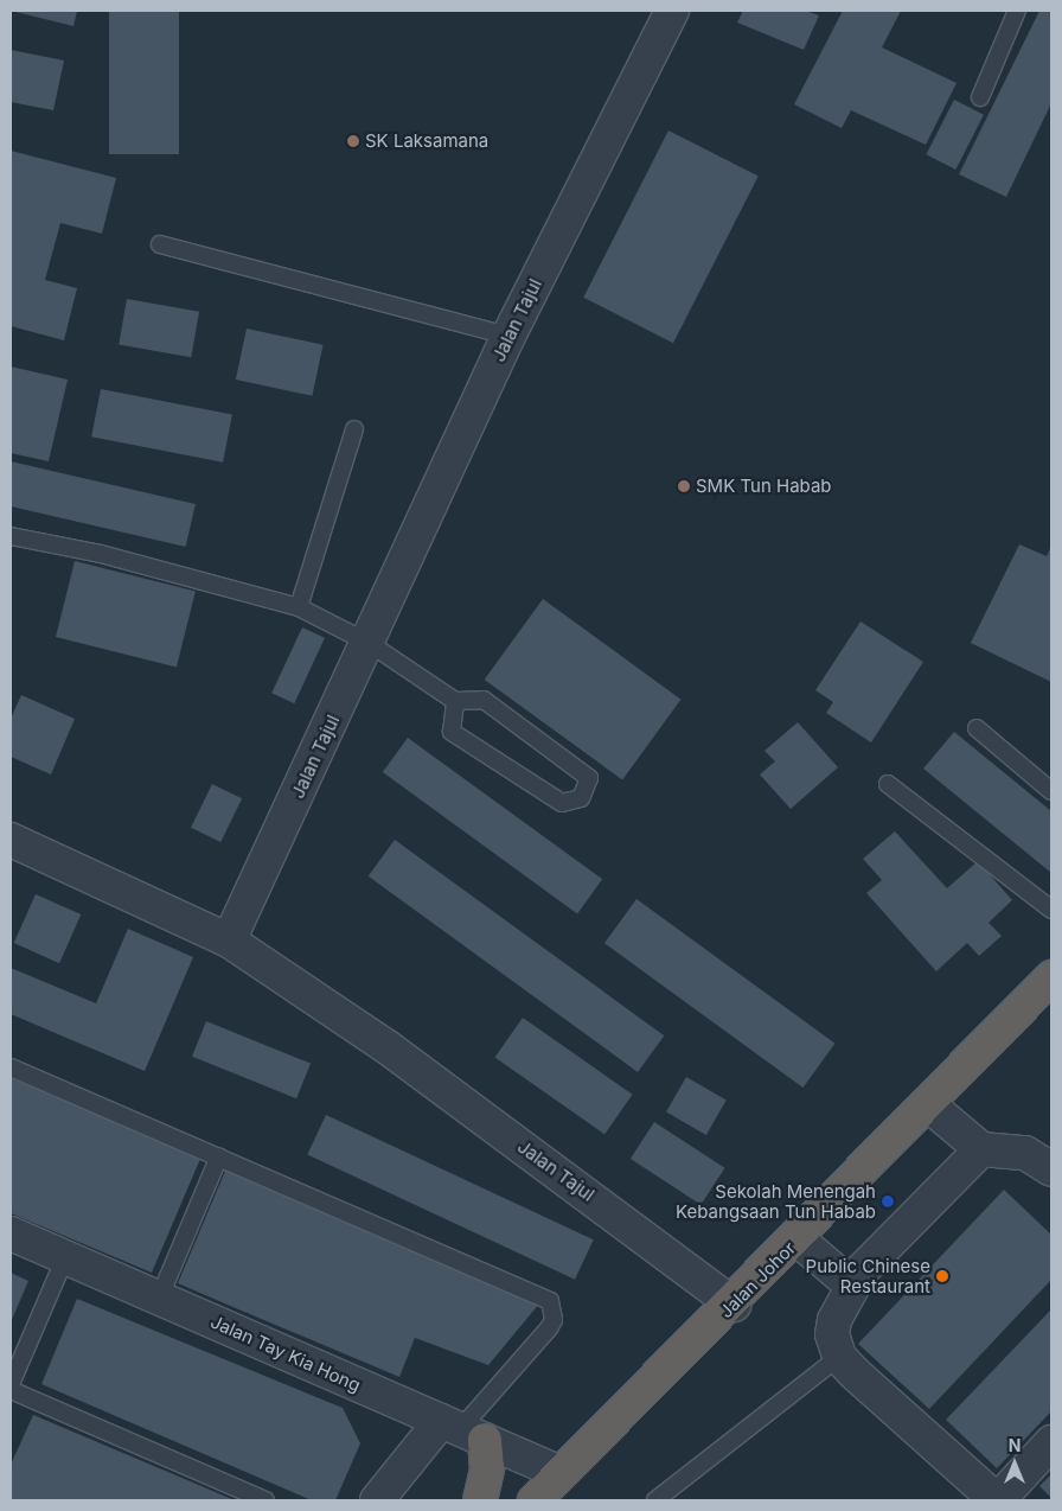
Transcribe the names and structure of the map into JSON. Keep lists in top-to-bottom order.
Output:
{
  "streets": {
    "highway": ["Jalan Johor"],
    "street": ["Jalan Tajul", "Jalan Tay Kia Hong"]
  },
  "crossings": [
    ["Jalan Tajul", "Jalan Johor"],
    ["Jalan Johor", "Jalan Tay Kia Hong"]
  ],
  "places": [
    "SK Laksamana",
    "SMK Tun Habab",
    "Sekolah Menengah Kebangsaan Tun Habab",
    "Public Chinese Restaurant"
  ],
  "north": "top"
}
